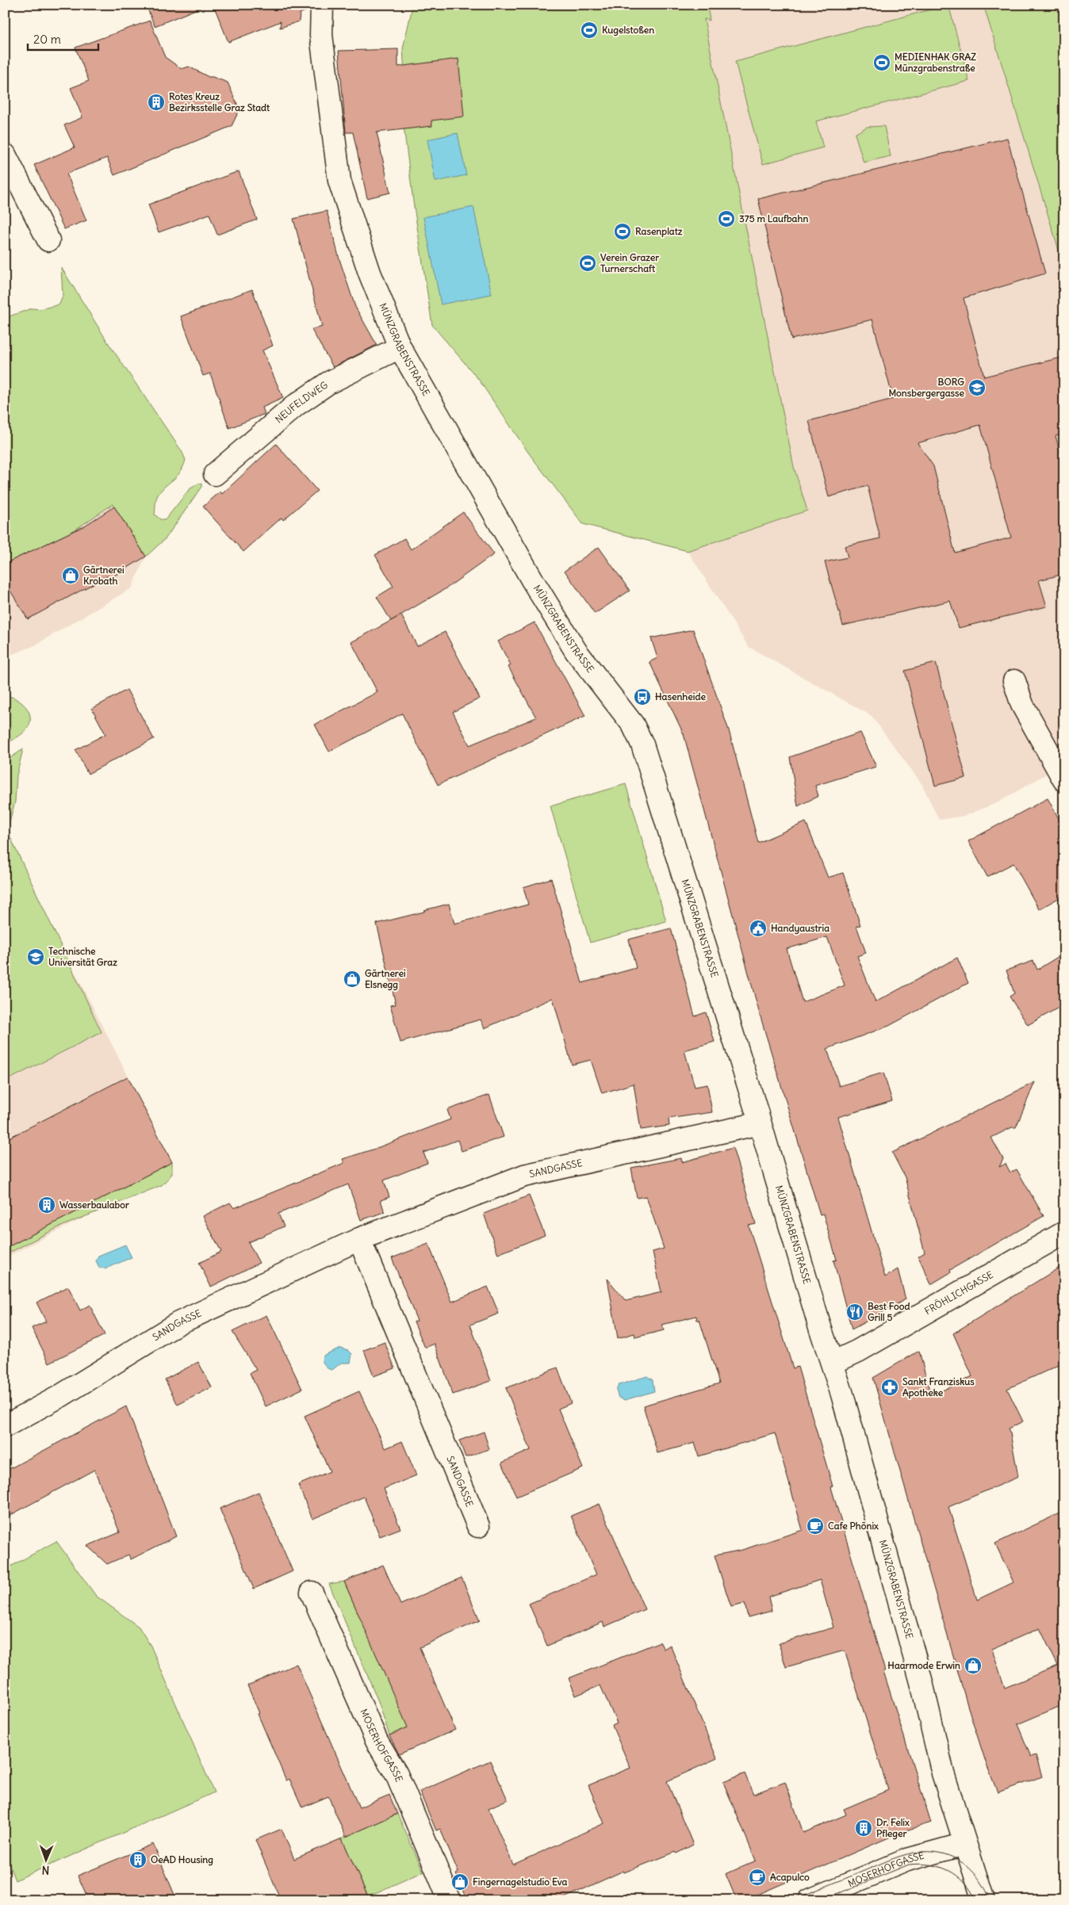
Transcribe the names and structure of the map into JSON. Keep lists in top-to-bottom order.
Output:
{
  "streets": {
    "main road": [
      "MÜNZGRABENSTRASSE",
      "NEUFELDWEG",
      "SANDGASSE",
      "FRÖHLICHGASSE",
      "MOSERHOFGASSE"
    ]
  },
  "crossings": [
    ["MÜNZGRABENSTRASSE", "NEUFELDWEG"],
    ["MÜNZGRABENSTRASSE", "SANDGASSE"],
    ["MÜNZGRABENSTRASSE", "FRÖHLICHGASSE"],
    ["MÜNZGRABENSTRASSE", "MOSERHOFGASSE"]
  ],
  "places": {
    "sports": [
      "Kugelstoßen",
      "MEDIENHAK GRAZ Münzgrabenstraße",
      "375 m Laufbahn",
      "Rasenplatz",
      "Verein Grazer Turnerschaft"
    ],
    "building": [
      "Rotes Kreuz Bezirksstelle Graz Stadt",
      "Wasserbaulabor",
      "Dr. Felix Pfleger",
      "OeAD Housing"
    ],
    "school or university": ["BORG Monsbergergasse", "Technische Universität Graz"],
    "shop": [
      "Gärtnerei Krobath",
      "Gärtnerei Elsnegg",
      "Haarmode Erwin",
      "Fingernagelstudio Eva"
    ],
    "bus stop": ["Hasenheide"],
    "public building": ["Handyaustria"],
    "restaurant": ["Best Food Grill 5"],
    "pharmacy": ["Sankt Franziskus Apotheke"],
    "cafe": ["Cafe Phönix", "Acapulco"]
  },
  "scale_bar": "20 m",
  "north": "bottom"
}
